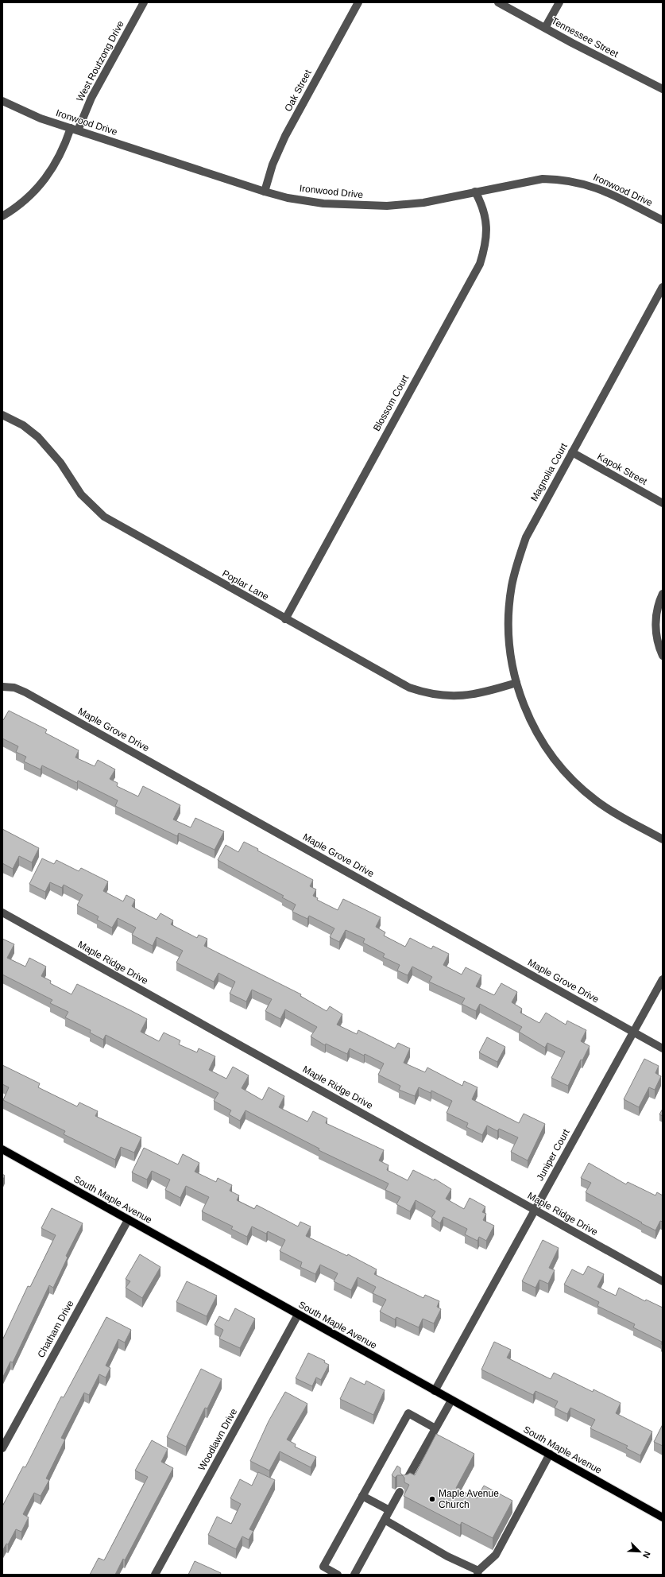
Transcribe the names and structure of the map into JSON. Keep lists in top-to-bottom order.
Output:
{
  "streets": {
    "main road": ["South Maple Avenue"],
    "street": [
      "Tennessee Street",
      "West Routzong Drive",
      "Oak Street",
      "Ironwood Drive",
      "Blossom Court",
      "Kapok Street",
      "Magnolia Court",
      "Poplar Lane",
      "Maple Grove Drive",
      "Maple Ridge Drive",
      "Juniper Court",
      "Chatham Drive",
      "Woodlawn Drive"
    ]
  },
  "crossings": [
    ["West Routzong Drive", "Ironwood Drive"],
    ["Oak Street", "Ironwood Drive"],
    ["Ironwood Drive", "Blossom Court"],
    ["Blossom Court", "Poplar Lane"],
    ["Kapok Street", "Magnolia Court"],
    ["Magnolia Court", "Poplar Lane"],
    ["Maple Grove Drive", "Juniper Court"],
    ["Maple Ridge Drive", "Juniper Court"],
    ["Juniper Court", "South Maple Avenue"],
    ["South Maple Avenue", "Chatham Drive"],
    ["South Maple Avenue", "Woodlawn Drive"]
  ],
  "places": ["Maple Avenue Church"],
  "north": "bottom right"
}
